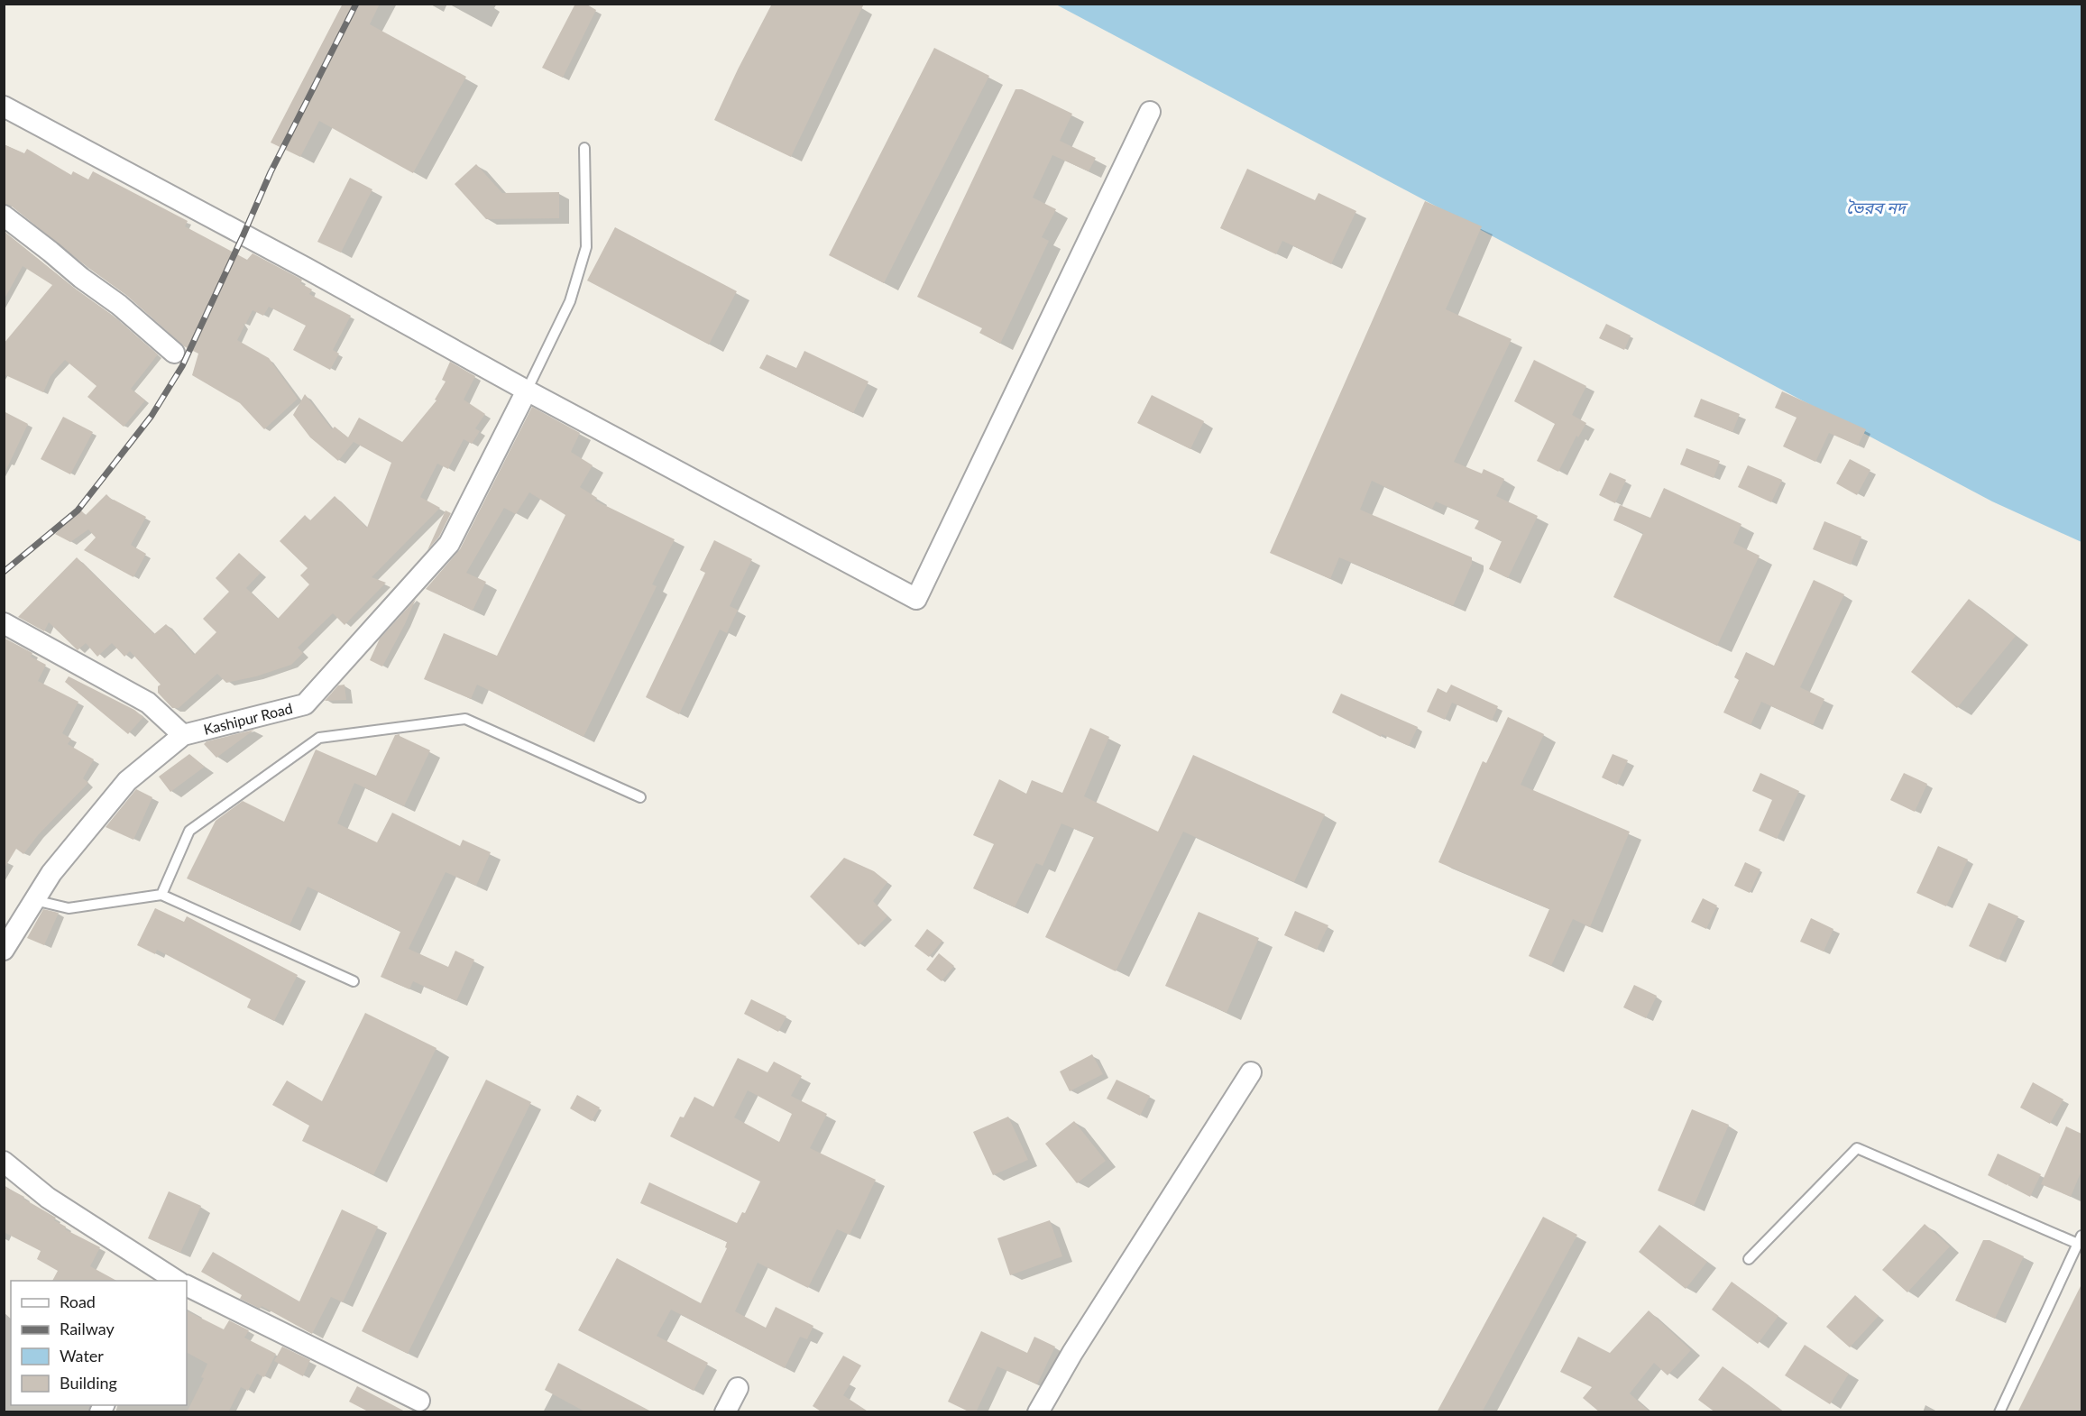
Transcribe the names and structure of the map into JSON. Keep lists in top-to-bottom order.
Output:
{
  "streets": {
    "street": ["Kashipur Road"]
  },
  "water": ["ভৈরব নদ"],
  "legend": [
    "Road",
    "Railway",
    "Water",
    "Building"
  ]
}
